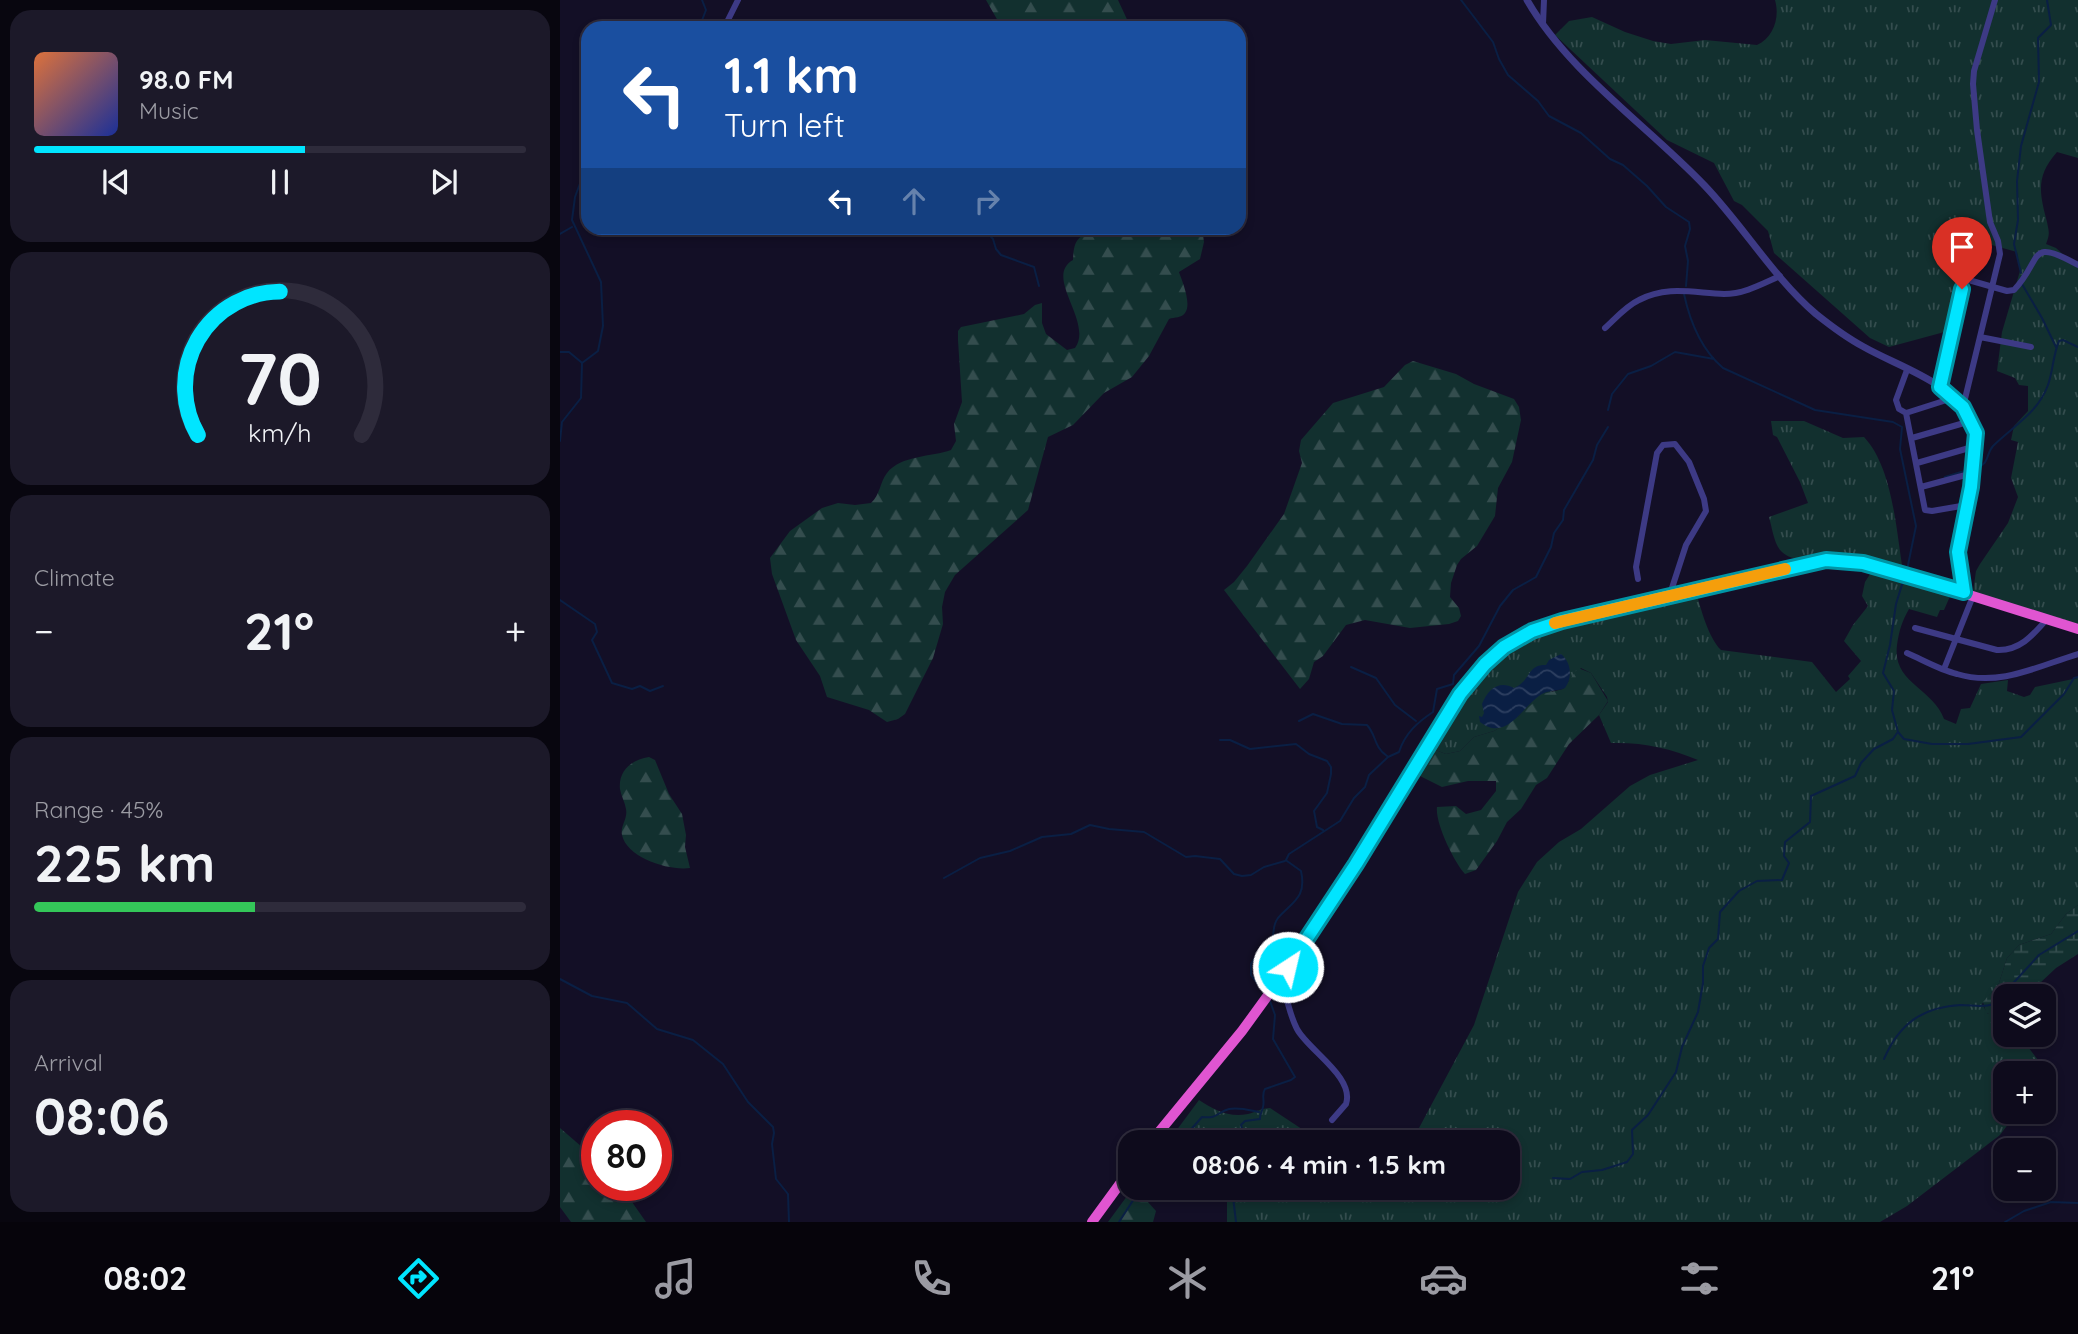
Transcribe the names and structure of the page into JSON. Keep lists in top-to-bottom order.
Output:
{
  "page": {
    "turn": ["1.1 km", "Turn left"],
    "song": ["98.0 FM", "Music"],
    "tile": [
      "Climate",
      ["Range · 45%", "225 km"],
      ["Arrival", "08:06"]
    ],
    "heat": ["−", "21°", "+"],
    "map_buttons": ["+", "−"],
    "limit": "80",
    "trip": "08:06 · 4 min · 1.5 km",
    "tabs": ["08:02", "21°"],
    "gauge": ["70", "km/h"]
  }
}
